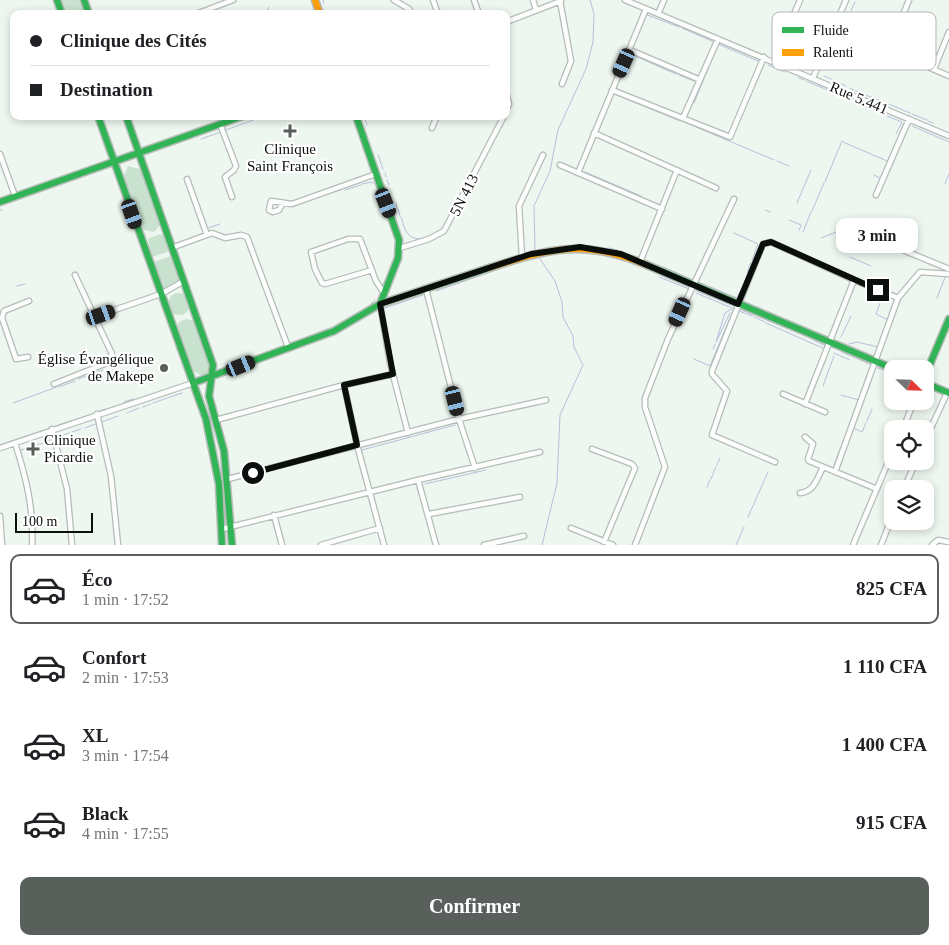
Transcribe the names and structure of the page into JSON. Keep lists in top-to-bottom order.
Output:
{
  "streets": {
    "street": ["Rue 5.441", "5N 413"]
  },
  "places": {
    "health": ["Clinique Saint François", "Clinique Picardie"],
    "other": ["Église Évangélique de Makepe"]
  },
  "legend": ["Fluide", "Ralenti"],
  "scale_bar": "100 m",
  "north": "bottom right",
  "page": {
    "banner": ["Clinique des Cités", "Destination"],
    "bubble": "3 min",
    "scale": "100 m",
    "list": [
      {
        "name": "Éco",
        "note": "1 min · 17:52",
        "value": "825 CFA"
      },
      {
        "name": "Confort",
        "note": "2 min · 17:53",
        "value": "1 110 CFA"
      },
      {
        "name": "XL",
        "note": "3 min · 17:54",
        "value": "1 400 CFA"
      },
      {
        "name": "Black",
        "note": "4 min · 17:55",
        "value": "915 CFA"
      }
    ],
    "buttons": "Confirmer"
  }
}
